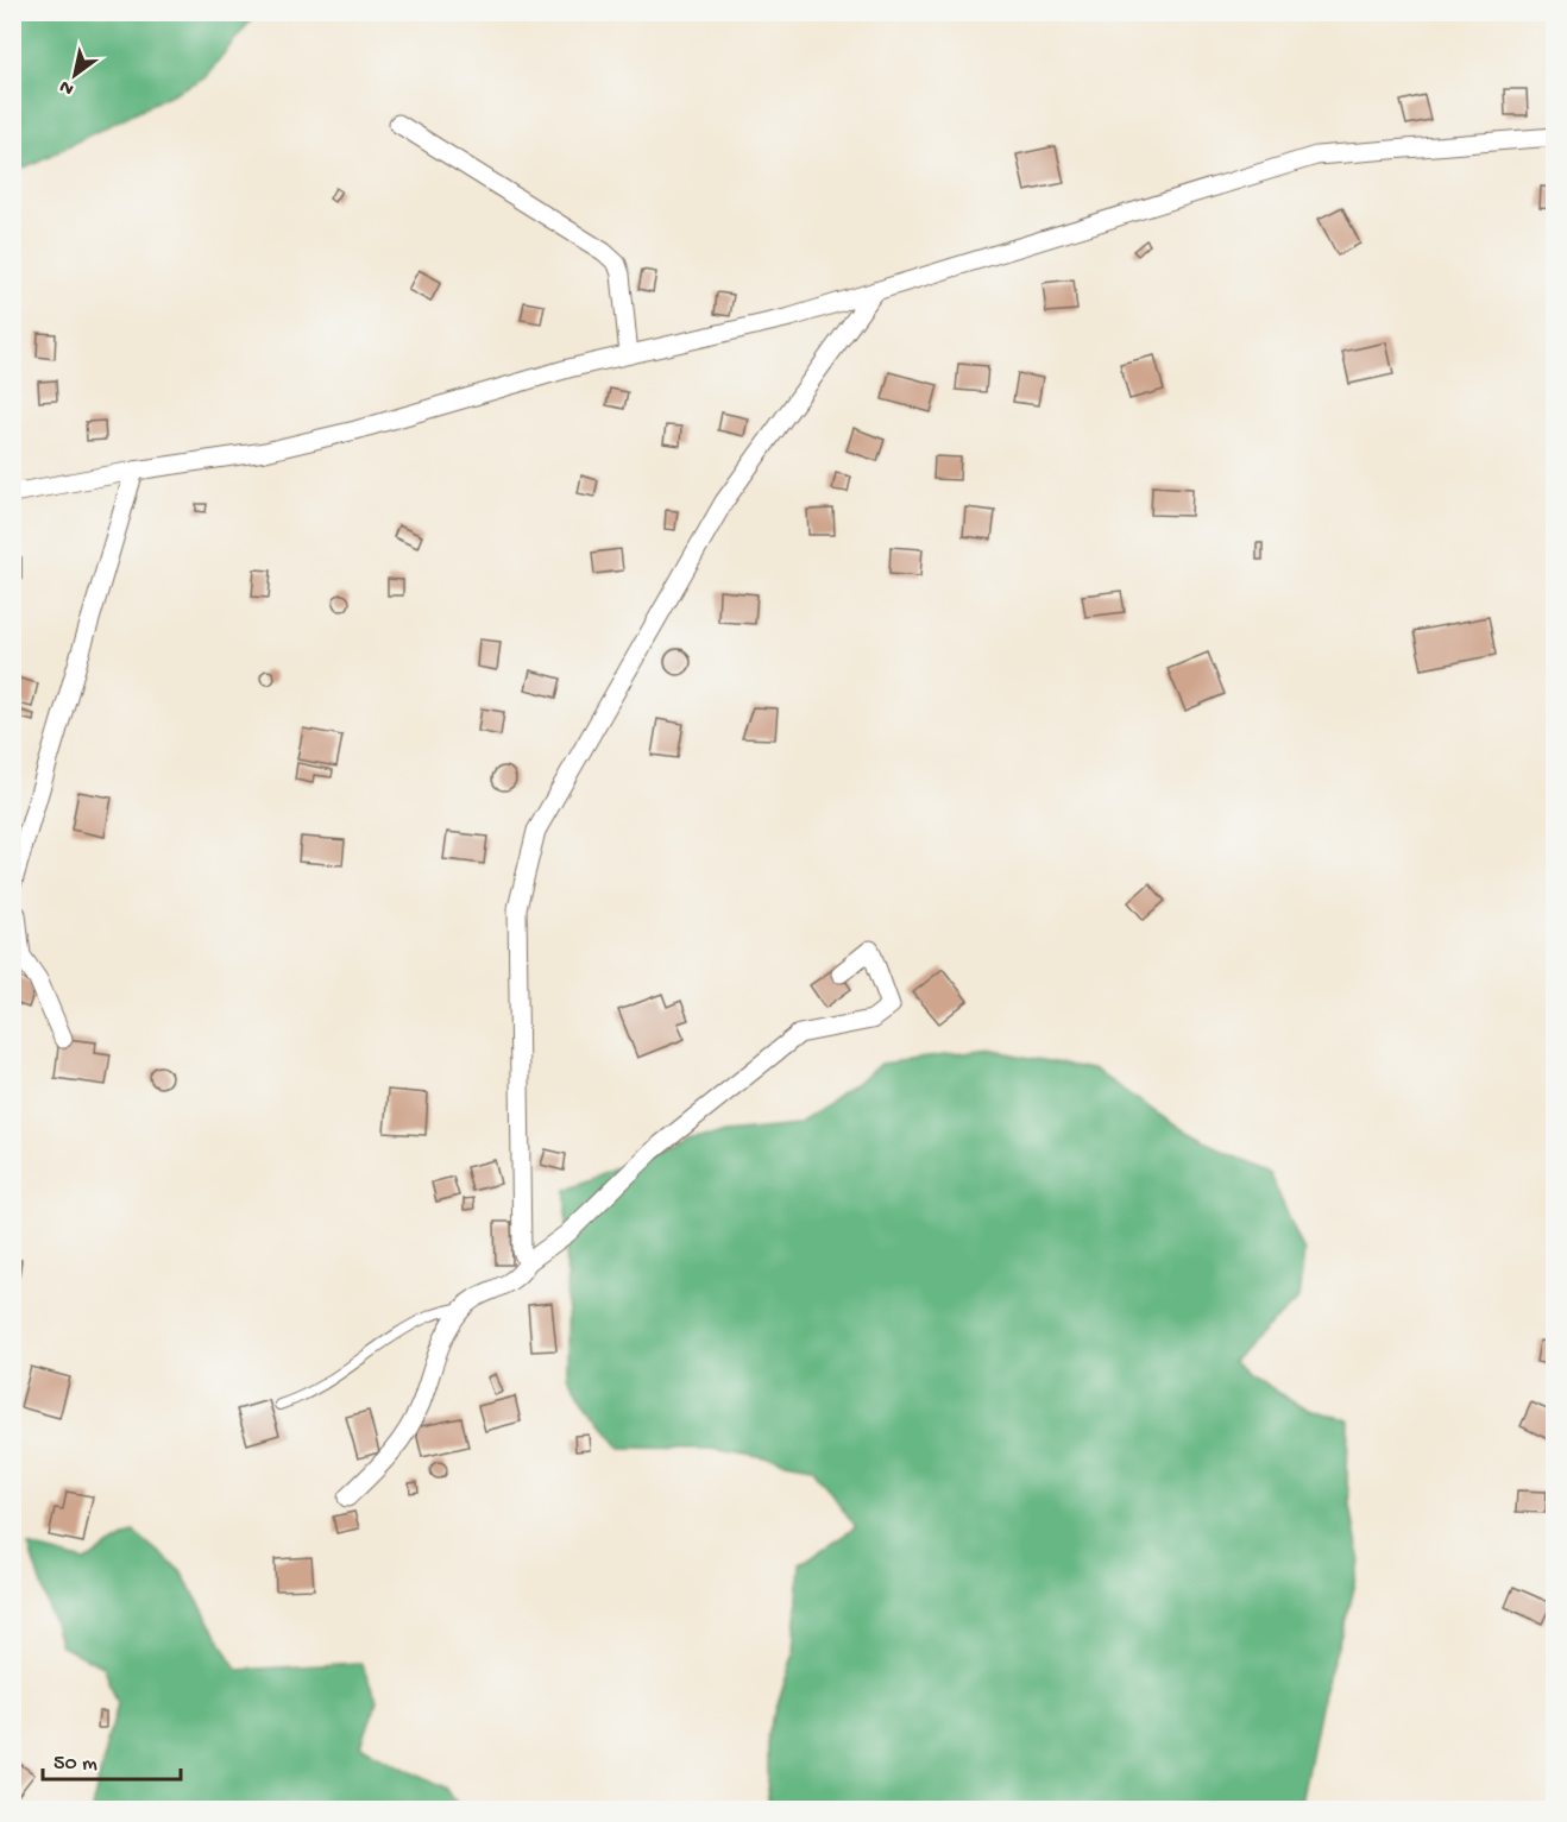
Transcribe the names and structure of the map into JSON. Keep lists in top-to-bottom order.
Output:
{
  "scale_bar": "50 m",
  "north": "bottom left"
}
